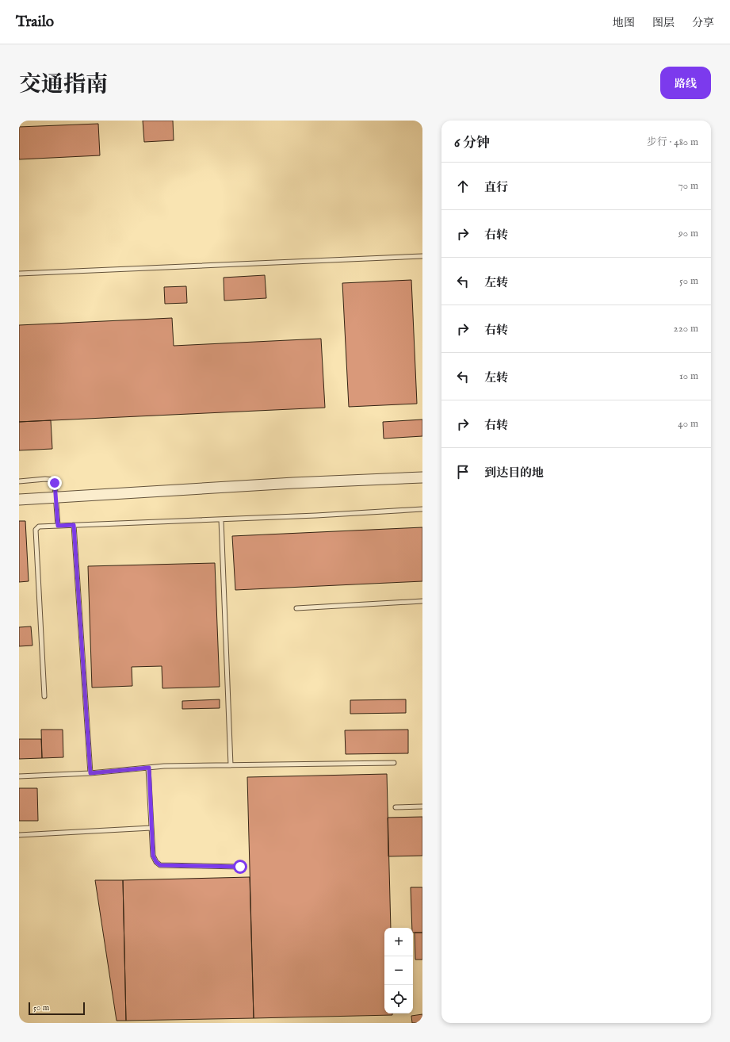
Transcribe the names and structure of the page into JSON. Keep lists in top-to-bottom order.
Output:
{
  "scale_bar": "50 m",
  "page": {
    "header": "Trailo",
    "nav": ["地图", "图层", "分享"],
    "title": "交通指南",
    "buttons": "路线",
    "heading": ["6 分钟", "步行 · 480 m"],
    "list": [
      ["直行", "70 m"],
      ["右转", "90 m"],
      ["左转", "50 m"],
      ["右转", "220 m"],
      ["左转", "10 m"],
      ["右转", "40 m"],
      "到达目的地"
    ],
    "map_buttons": ["+", "−"],
    "scale": "50 m"
  }
}
